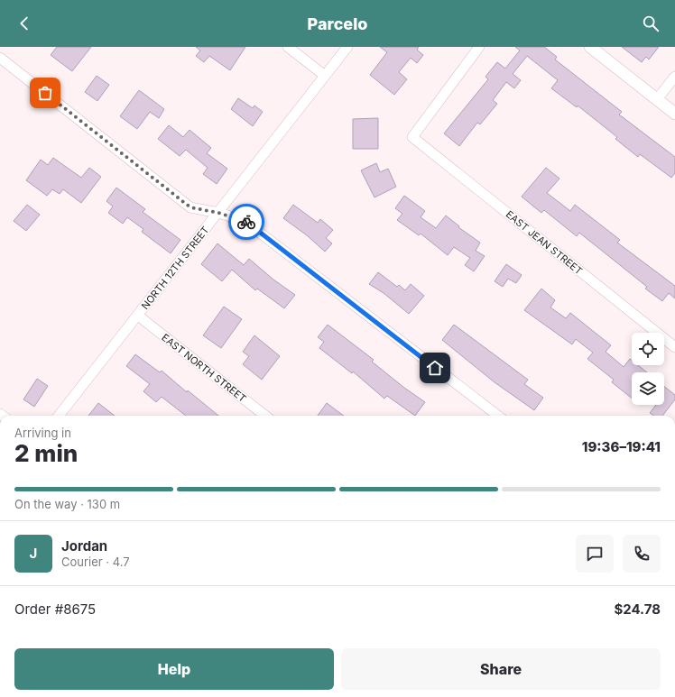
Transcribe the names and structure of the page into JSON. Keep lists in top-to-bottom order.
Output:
{
  "streets": {
    "street": ["EAST JEAN STREET", "NORTH 12TH STREET", "EAST NORTH STREET"]
  },
  "crossings": [
    ["NORTH 12TH STREET", "EAST NORTH STREET"]
  ],
  "page": {
    "header": "Parcelo",
    "heading": ["2 min", "Arriving in", "19:36–19:41"],
    "panel": [
      "Jordan",
      "Courier · 4.7",
      "Order #8675",
      "$24.78"
    ],
    "bar": "On the way · 130 m",
    "round": "J",
    "buttons": ["Help", "Share"]
  }
}
